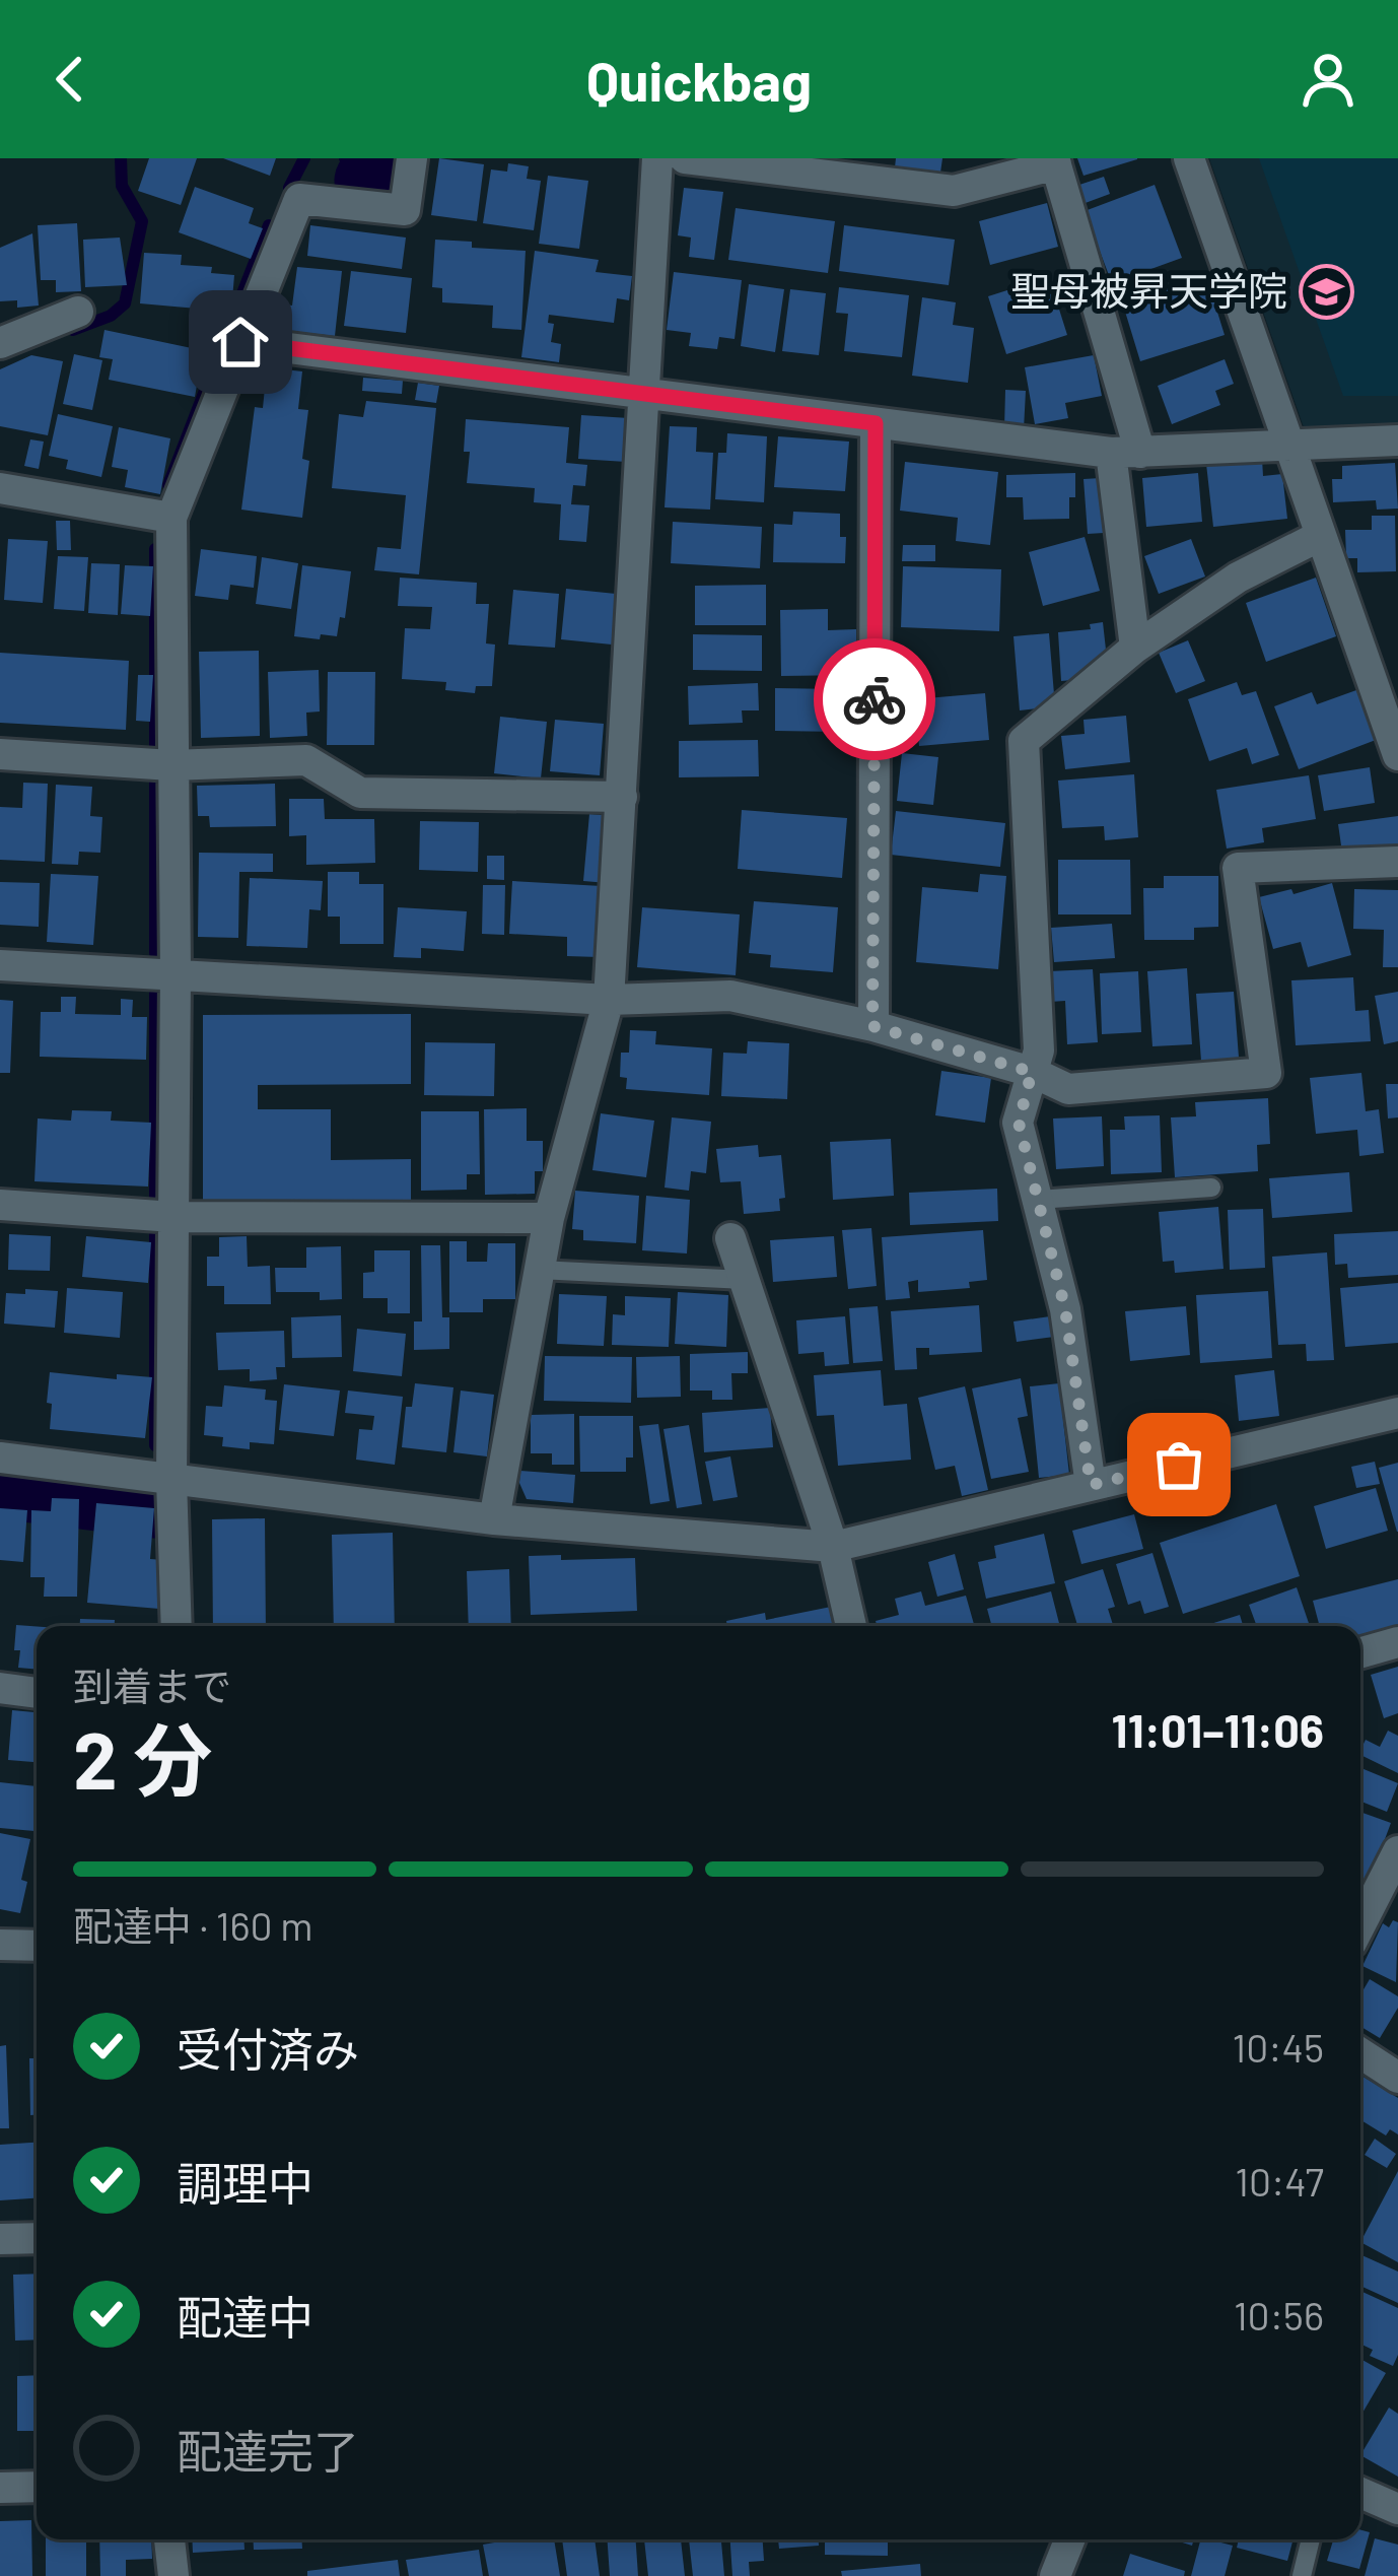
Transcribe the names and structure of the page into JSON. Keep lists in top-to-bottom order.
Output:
{
  "places": {
    "school or university": ["聖母被昇天学院"]
  },
  "page": {
    "header": "Quickbag",
    "heading": ["2 分", "到着まで", "11:01–11:06"],
    "bar": "配達中 · 160 m",
    "list": [
      ["受付済み", "10:45"],
      ["調理中", "10:47"],
      ["配達中", "10:56"],
      "配達完了"
    ]
  }
}
